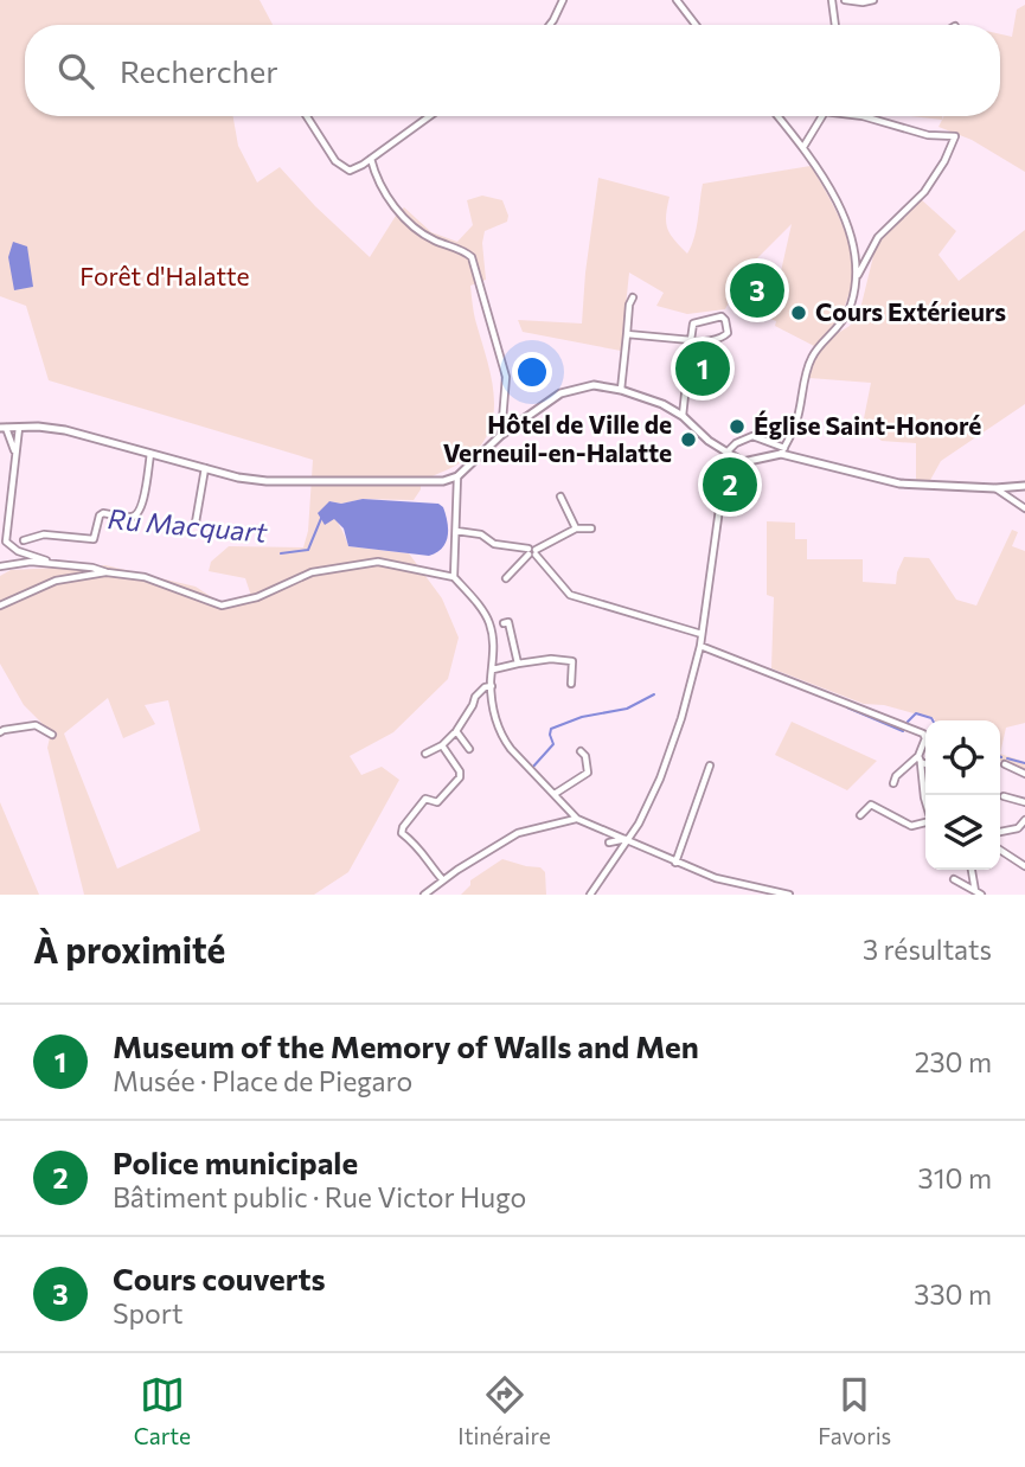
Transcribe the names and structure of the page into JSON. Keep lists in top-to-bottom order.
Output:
{
  "water": ["Ru Macquart"],
  "parks": ["Forêt d'Halatte"],
  "places": ["Cours Extérieurs", "Église Saint-Honoré", "Hôtel de Ville de Verneuil-en-Halatte"],
  "page": {
    "search": "Rechercher",
    "pins": ["3", "1", "2"],
    "heading": ["À proximité", "3 résultats"],
    "list": [
      {
        "mark": "1",
        "name": "Museum of the Memory of Walls and Men",
        "note": "Musée · Place de Piegaro",
        "value": "230 m"
      },
      {
        "mark": "2",
        "name": "Police municipale",
        "note": "Bâtiment public · Rue Victor Hugo",
        "value": "310 m"
      },
      {
        "mark": "3",
        "name": "Cours couverts",
        "note": "Sport",
        "value": "330 m"
      }
    ],
    "nav": ["Carte", "Itinéraire", "Favoris"]
  }
}
